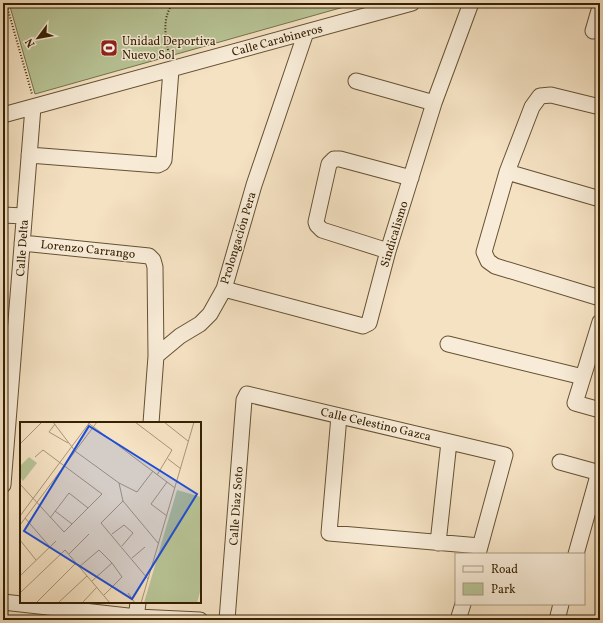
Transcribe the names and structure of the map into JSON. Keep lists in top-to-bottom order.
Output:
{
  "streets": {
    "street": [
      "Calle Carabineros",
      "Sindicalismo",
      "Prolongación Pera",
      "Calle Delta",
      "Lorenzo Carrango",
      "Calle Celestino Gazca",
      "Calle Diaz Soto"
    ]
  },
  "crossings": [
    ["Calle Carabineros", "Prolongación Pera"],
    ["Calle Carabineros", "Calle Delta"],
    ["Sindicalismo", "Prolongación Pera"],
    ["Prolongación Pera", "Lorenzo Carrango"],
    ["Calle Delta", "Lorenzo Carrango"],
    ["Calle Celestino Gazca", "Calle Diaz Soto"]
  ],
  "places": {
    "sports": ["Unidad Deportiva Nuevo Sol"]
  },
  "legend": ["Road", "Park"],
  "north": "bottom left"
}
